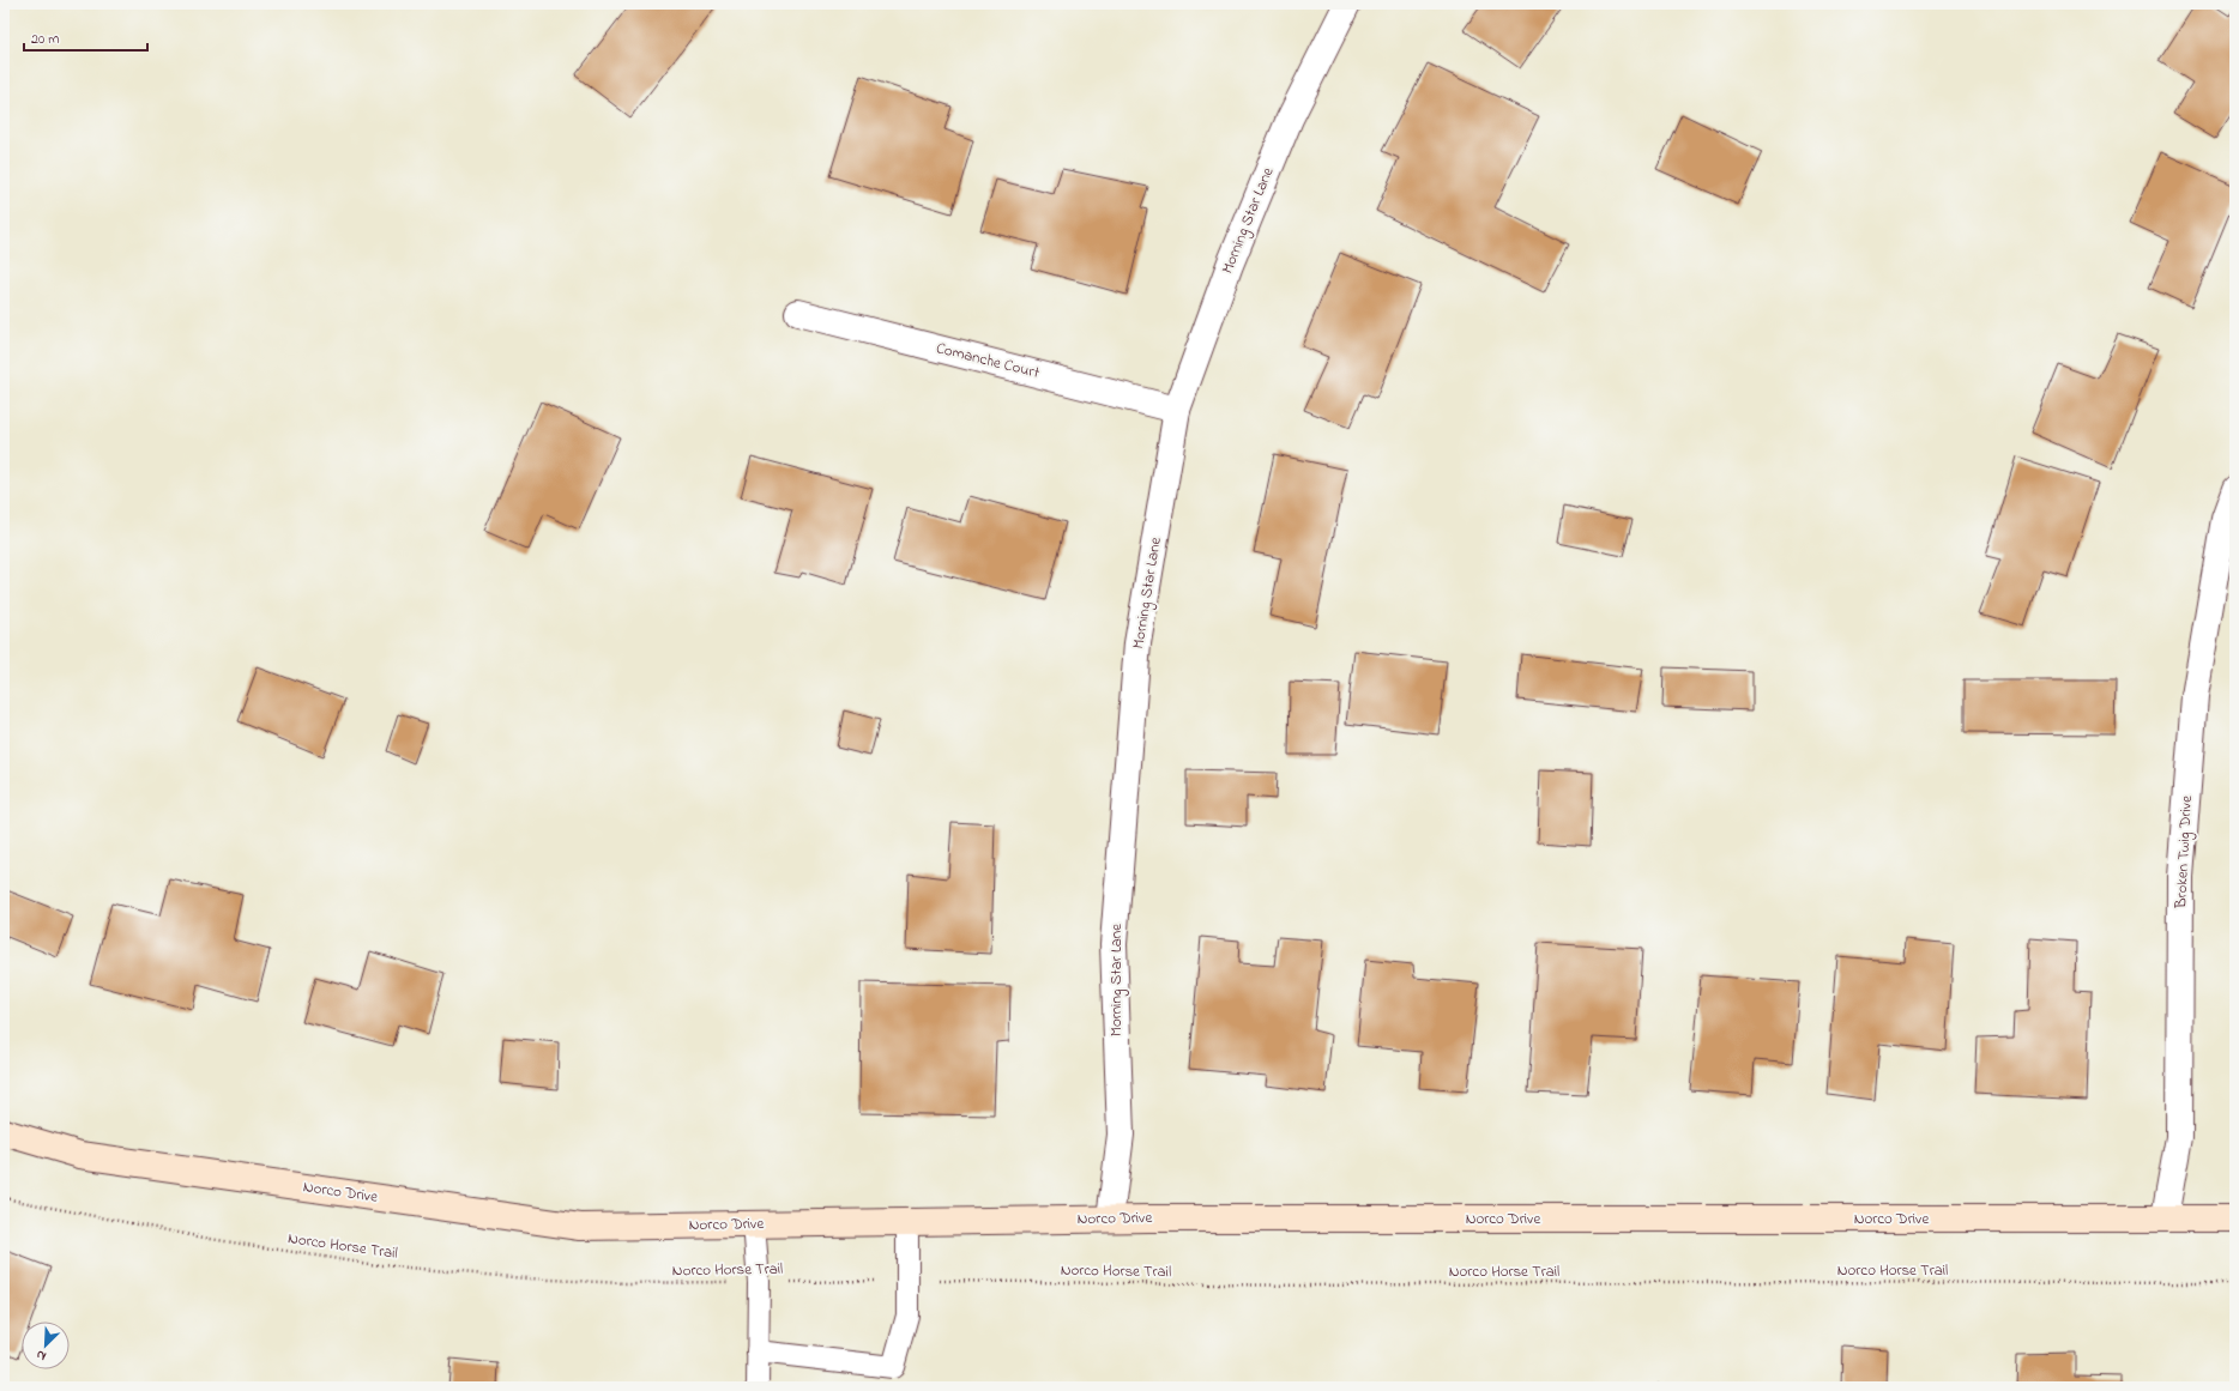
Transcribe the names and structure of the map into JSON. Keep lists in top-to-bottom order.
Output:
{
  "streets": {
    "main road": ["Norco Drive"],
    "street": ["Morning Star Lane", "Comanche Court", "Broken Twig Drive"],
    "path": ["Norco Horse Trail"]
  },
  "crossings": [
    ["Morning Star Lane", "Comanche Court"],
    ["Morning Star Lane", "Norco Drive"],
    ["Broken Twig Drive", "Norco Drive"]
  ],
  "scale_bar": "20 m",
  "north": "bottom left"
}
